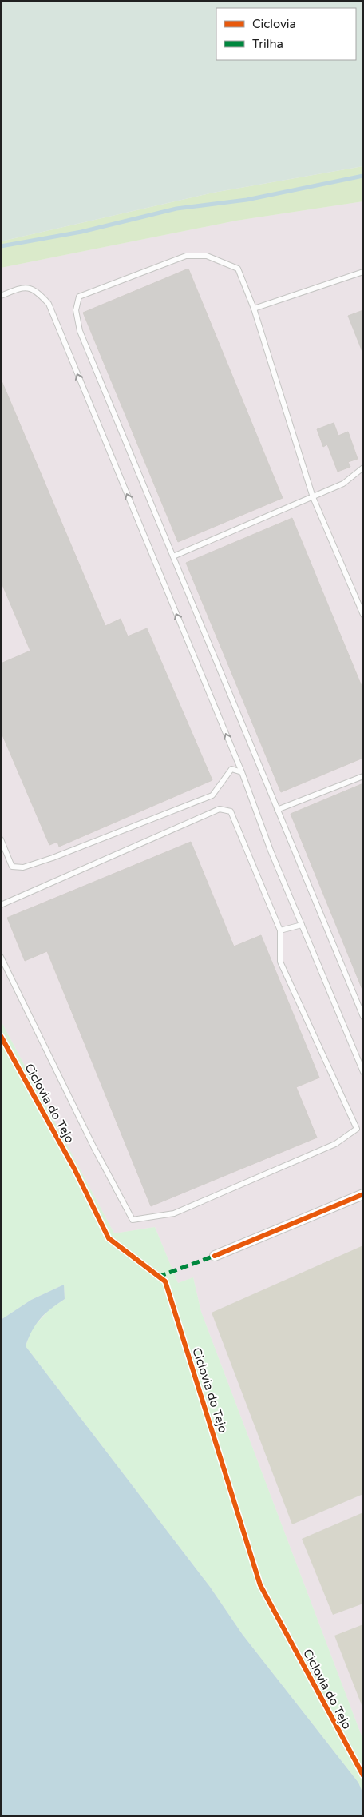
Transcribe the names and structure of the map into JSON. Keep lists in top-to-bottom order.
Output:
{
  "streets": {
    "cycle path": ["Ciclovia do Tejo"]
  },
  "legend": ["Ciclovia", "Trilha"]
}
